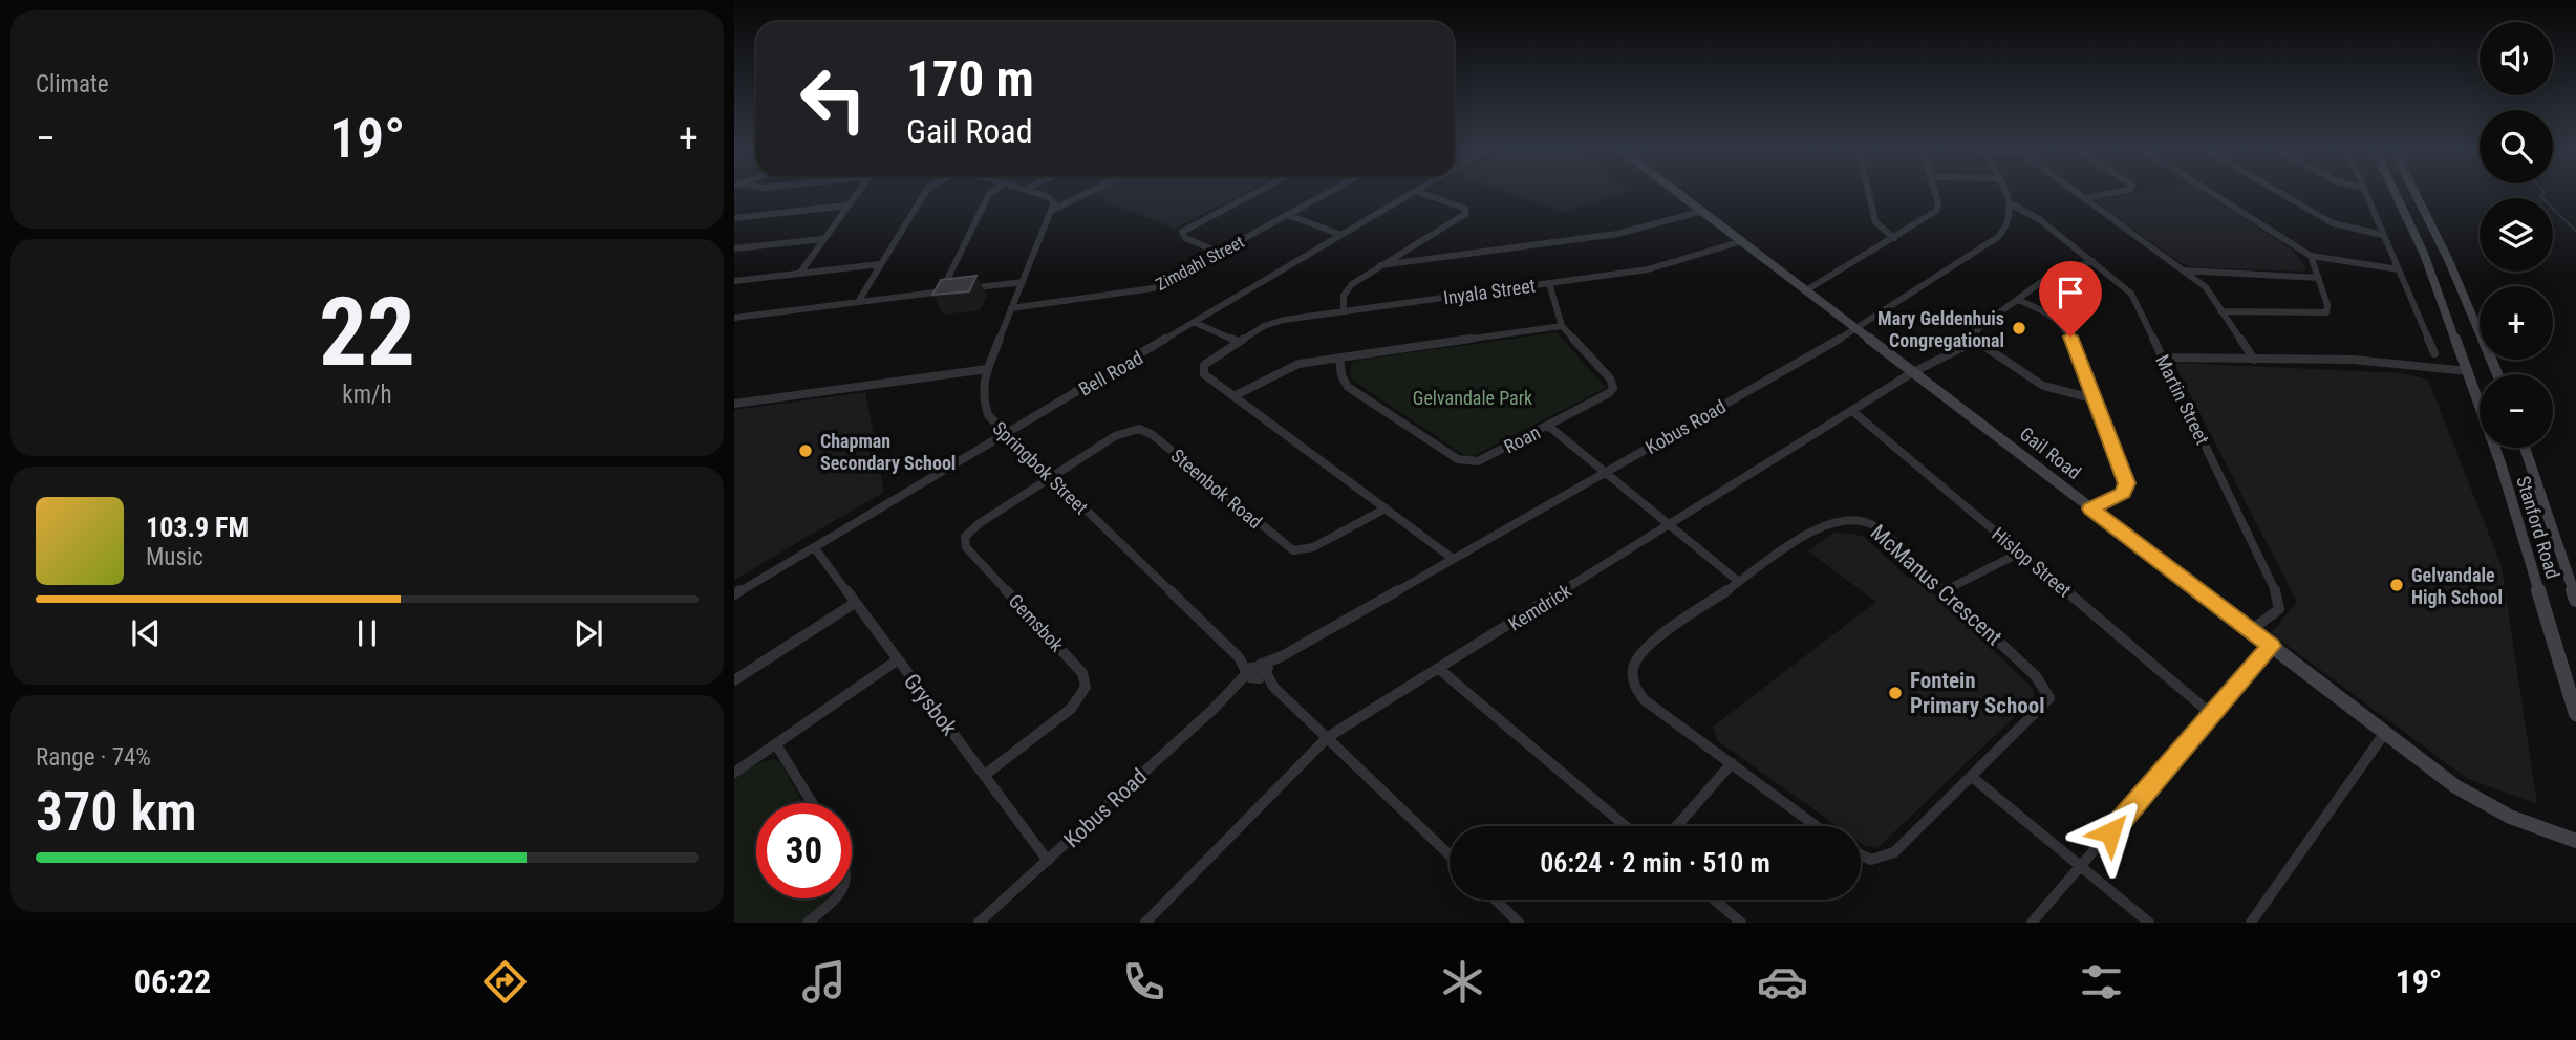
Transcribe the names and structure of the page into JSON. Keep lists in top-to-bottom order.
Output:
{
  "streets": {
    "main road": ["Gail Road", "Stanford Road"],
    "street": [
      "Zimdahl Street",
      "Inyala Street",
      "Bell Road",
      "Martin Street",
      "Kobus Road",
      "Roan",
      "Springbok Street",
      "Steenbok Road",
      "Hislop Street",
      "McManus Crescent",
      "Kemdrick",
      "Gemsbok",
      "Grysbok"
    ]
  },
  "crossings": [
    ["Zimdahl Street", "Springbok Street"],
    ["Inyala Street", "Roan"],
    ["Inyala Street", "Gail Road"],
    ["Bell Road", "Springbok Street"],
    ["Bell Road", "Grysbok"],
    ["Martin Street", "Kobus Road"],
    ["Martin Street", "Gail Road"],
    ["Kobus Road", "Gail Road"],
    ["Kobus Road", "Springbok Street"],
    ["Kobus Road", "Grysbok"],
    ["Gail Road", "Kemdrick"],
    ["Springbok Street", "Steenbok Road"],
    ["Springbok Street", "Gemsbok"],
    ["Steenbok Road", "Gemsbok"],
    ["Hislop Street", "Kemdrick"],
    ["Gemsbok", "Grysbok"]
  ],
  "parks": ["Gelvandale Park"],
  "places": [
    "Mary Geldenhuis Congregational",
    "Chapman Secondary School",
    "Gelvandale High School",
    "Fontein Primary School"
  ],
  "page": {
    "tile": [
      "Climate",
      ["22", "km/h"],
      ["Range · 74%", "370 km"]
    ],
    "map_buttons": ["+", "−"],
    "turn": ["170 m", "Gail Road"],
    "heat": ["−", "19°", "+"],
    "song": ["103.9 FM", "Music"],
    "limit": "30",
    "trip": "06:24 · 2 min · 510 m",
    "tabs": ["06:22", "19°"]
  }
}
